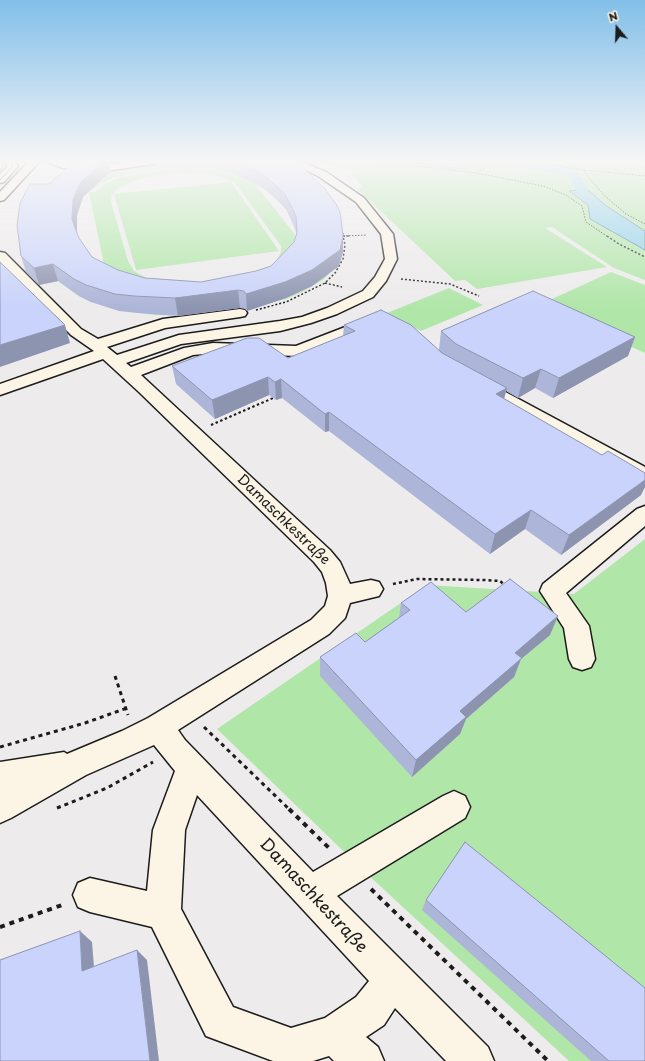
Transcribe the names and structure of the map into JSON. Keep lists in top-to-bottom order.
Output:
{
  "streets": {
    "street": ["Damaschkestraße"]
  },
  "north": "top"
}
